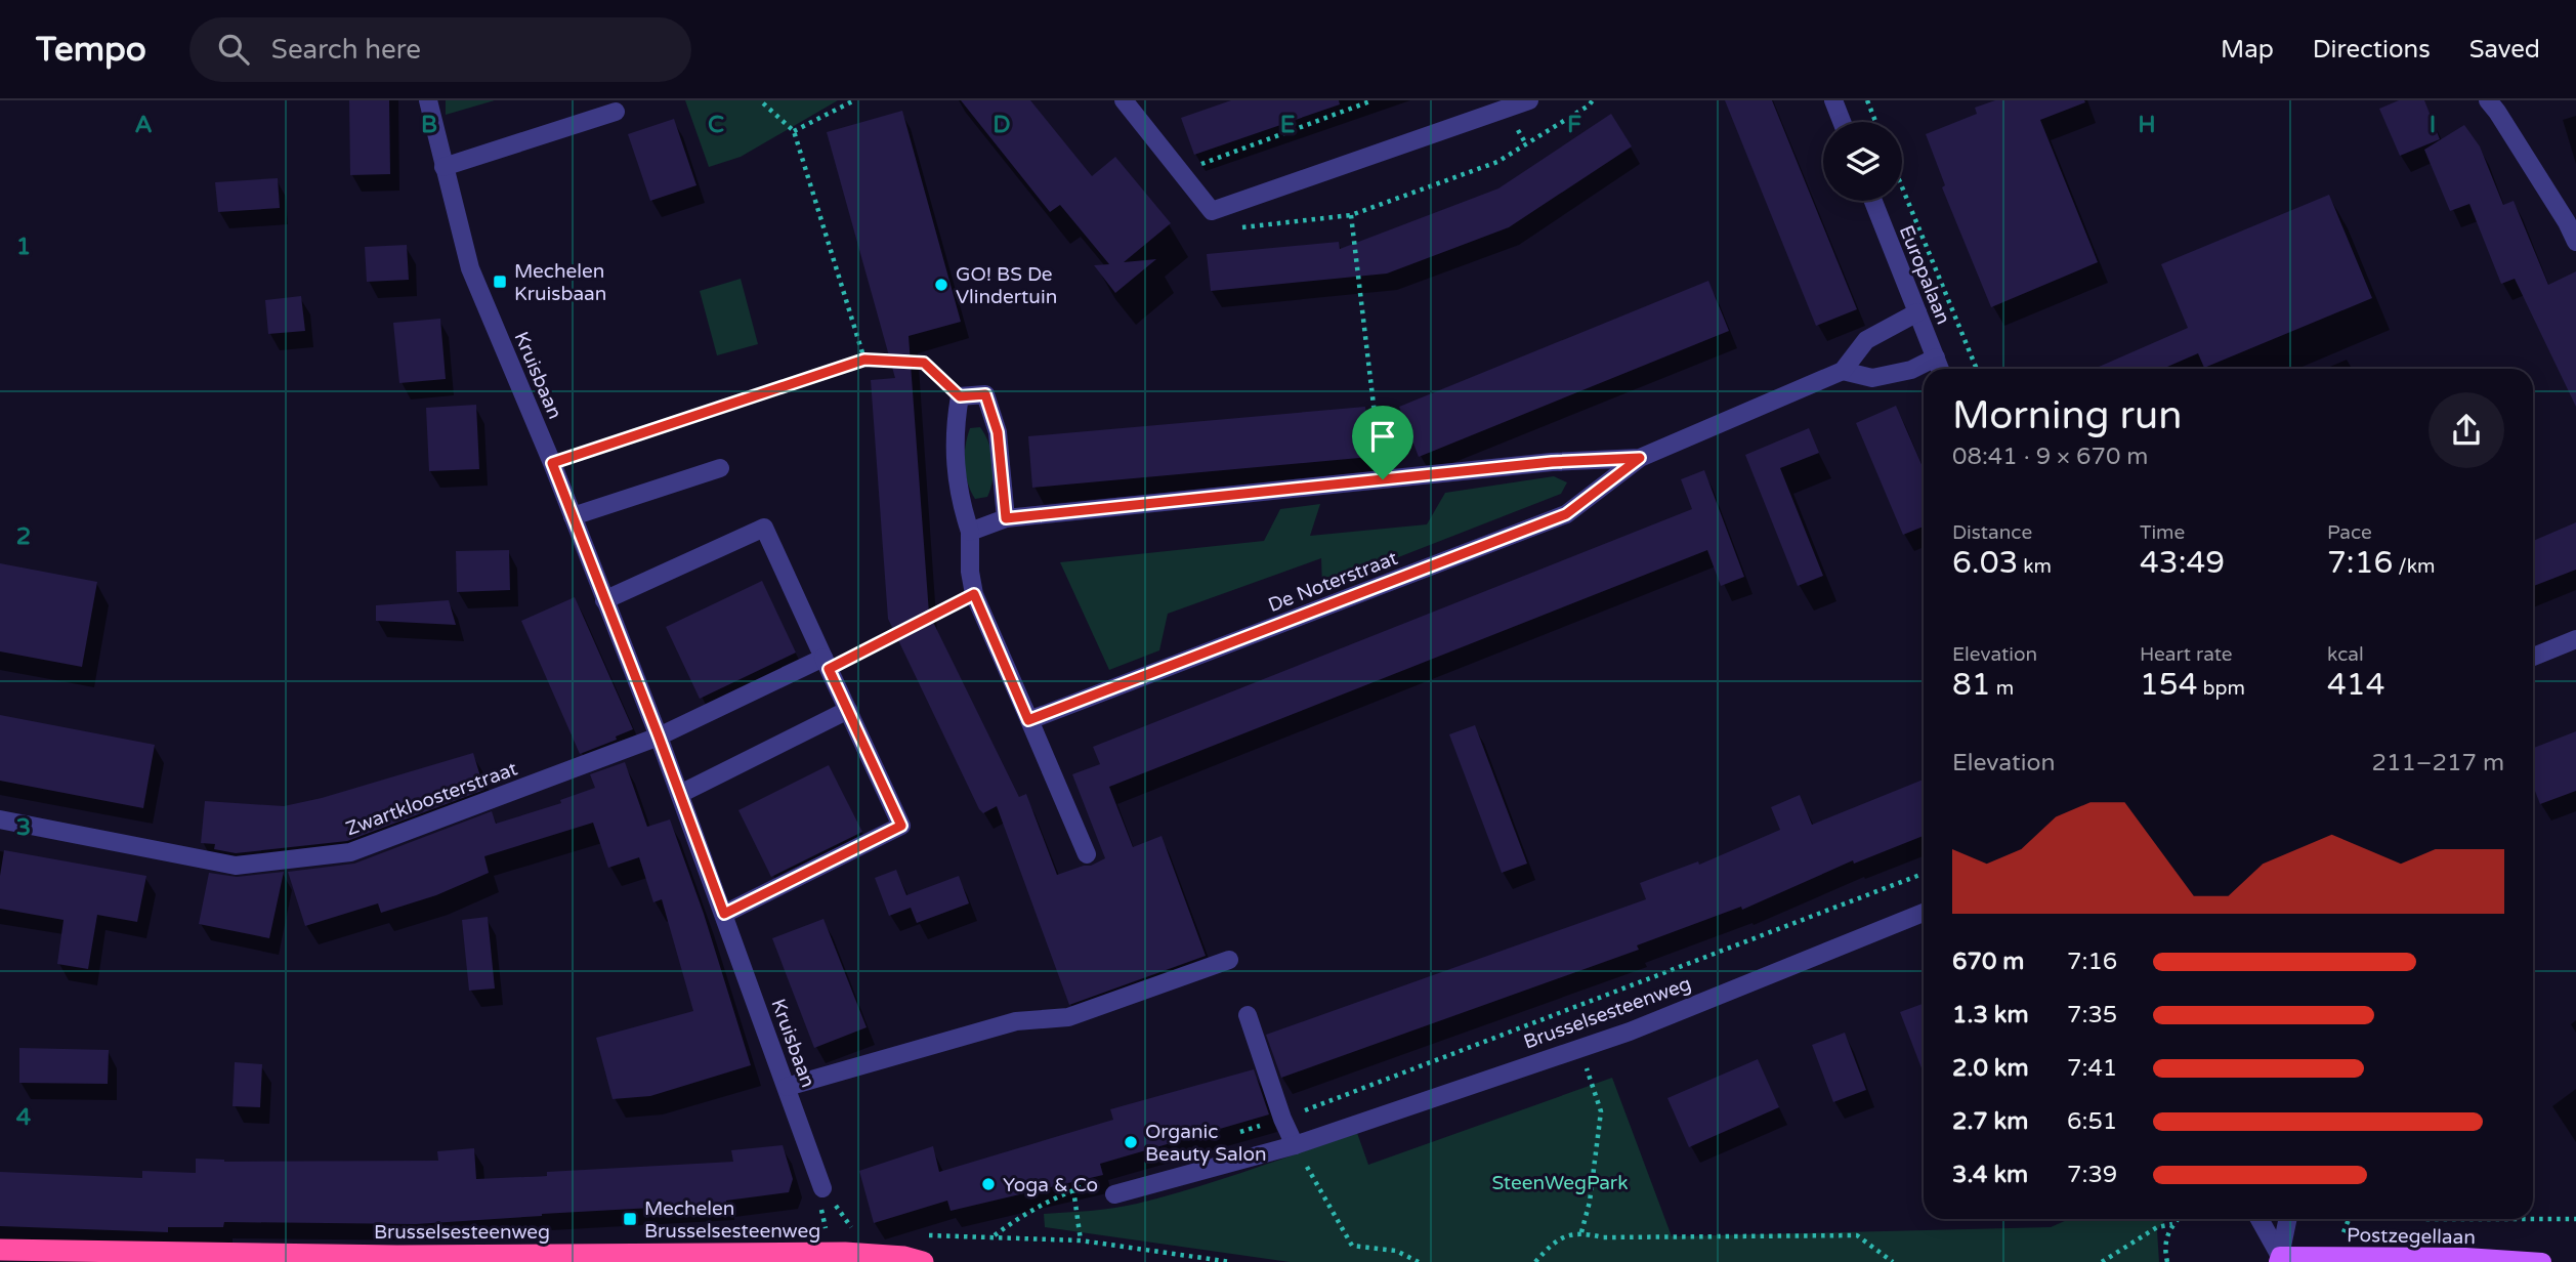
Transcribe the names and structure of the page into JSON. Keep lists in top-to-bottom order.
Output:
{
  "streets": {
    "highway": ["Brusselsesteenweg"],
    "main road": ["Postzegellaan"],
    "street": [
      "Europalaan",
      "Kruisbaan",
      "De Noterstraat",
      "Zwartkloosterstraat"
    ]
  },
  "crossings": [
    ["Europalaan", "De Noterstraat"],
    ["Kruisbaan", "Zwartkloosterstraat"]
  ],
  "parks": ["SteenWegPark"],
  "places": {
    "transit": ["Mechelen Kruisbaan", "Mechelen Brusselsesteenweg"],
    "other": ["GO! BS De Vlindertuin", "Organic Beauty Salon", "Yoga & Co"]
  },
  "page": {
    "header": "Tempo",
    "search": "Search here",
    "nav": ["Map", "Directions", "Saved"],
    "heading": ["Morning run", "08:41 · 9 × 670 m"],
    "stats": [
      ["Distance", "6.03 km"],
      ["Time", "43:49"],
      ["Pace", "7:16 /km"],
      ["Elevation", "81 m"],
      ["Heart rate", "154 bpm"],
      ["kcal", "414"]
    ],
    "chart": ["Elevation", "211–217 m"],
    "list": [
      {
        "name": "670 m",
        "note": "7:16"
      },
      {
        "name": "1.3 km",
        "note": "7:35"
      },
      {
        "name": "2.0 km",
        "note": "7:41"
      },
      {
        "name": "2.7 km",
        "note": "6:51"
      },
      {
        "name": "3.4 km",
        "note": "7:39"
      }
    ]
  },
  "grid": {
    "columns": [
      "A",
      "B",
      "C",
      "D",
      "E",
      "F",
      "H",
      "I"
    ],
    "rows": [
      "1",
      "2",
      "3",
      "4"
    ]
  }
}
